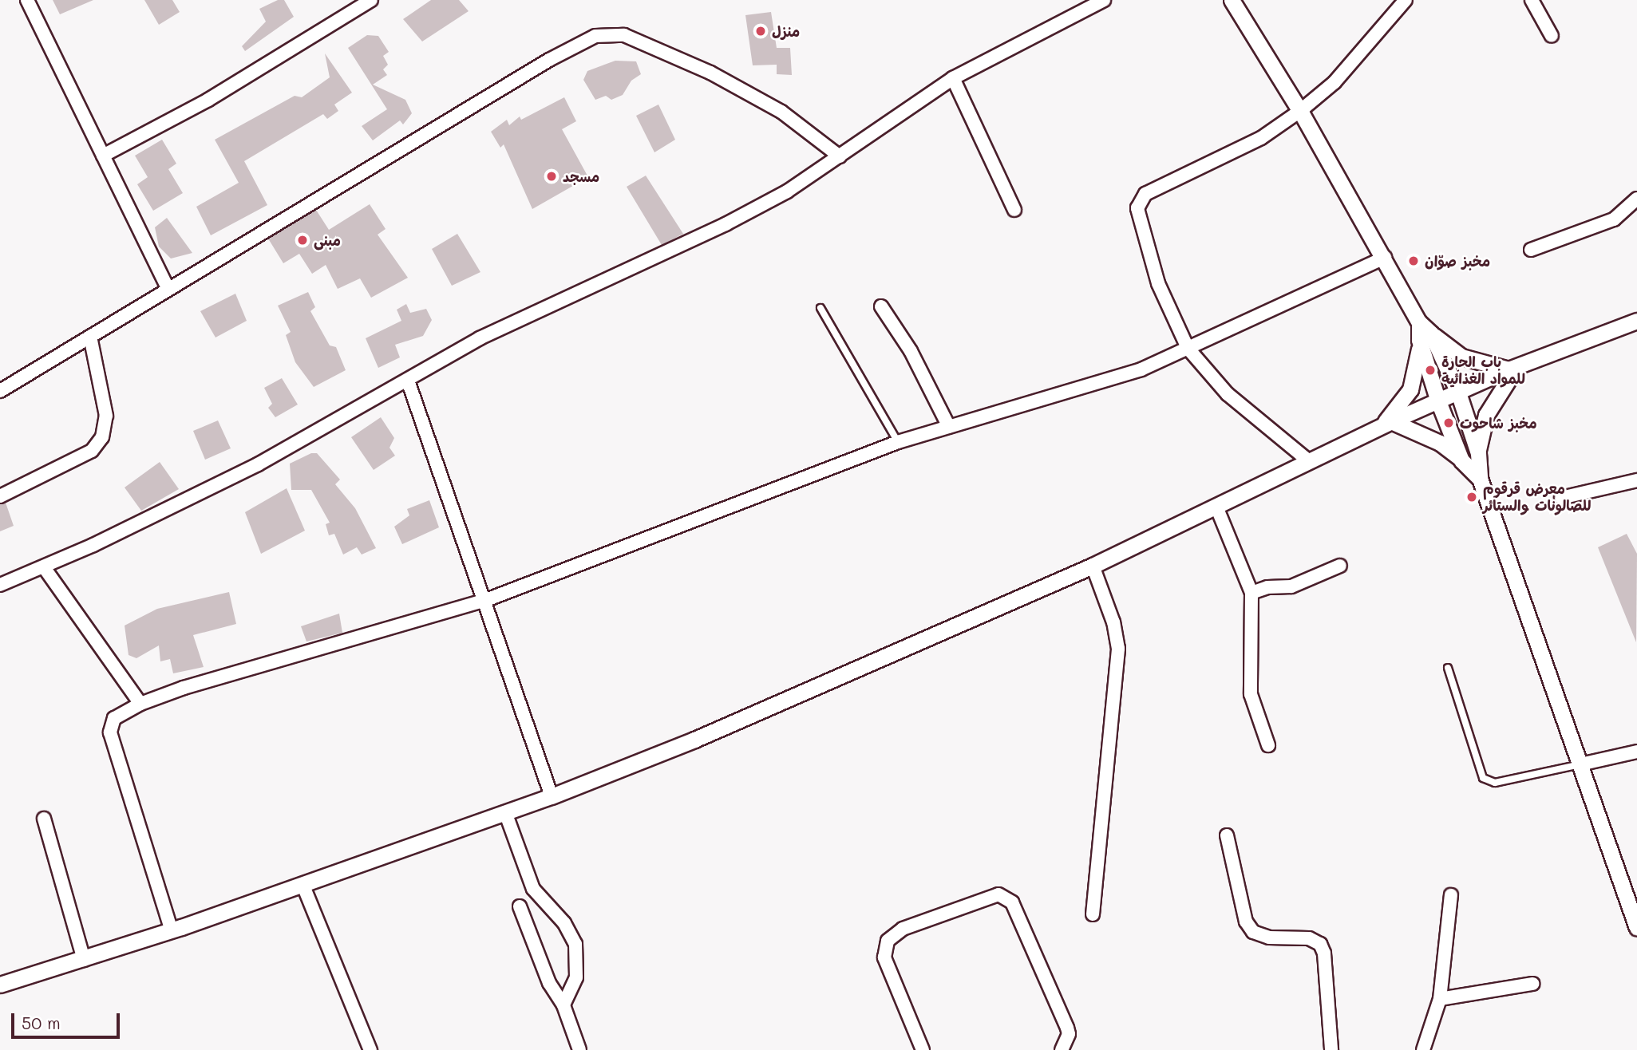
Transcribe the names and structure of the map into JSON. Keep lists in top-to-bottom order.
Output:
{
  "places": [
    "منزل",
    "مسجد",
    "مبنى",
    "مخبز صوّان",
    "باب الحارة للمواد الغذائية",
    "مخبز شاحوت",
    "معرض قرقوم للصالونات والستائر"
  ],
  "scale_bar": "50 m"
}
